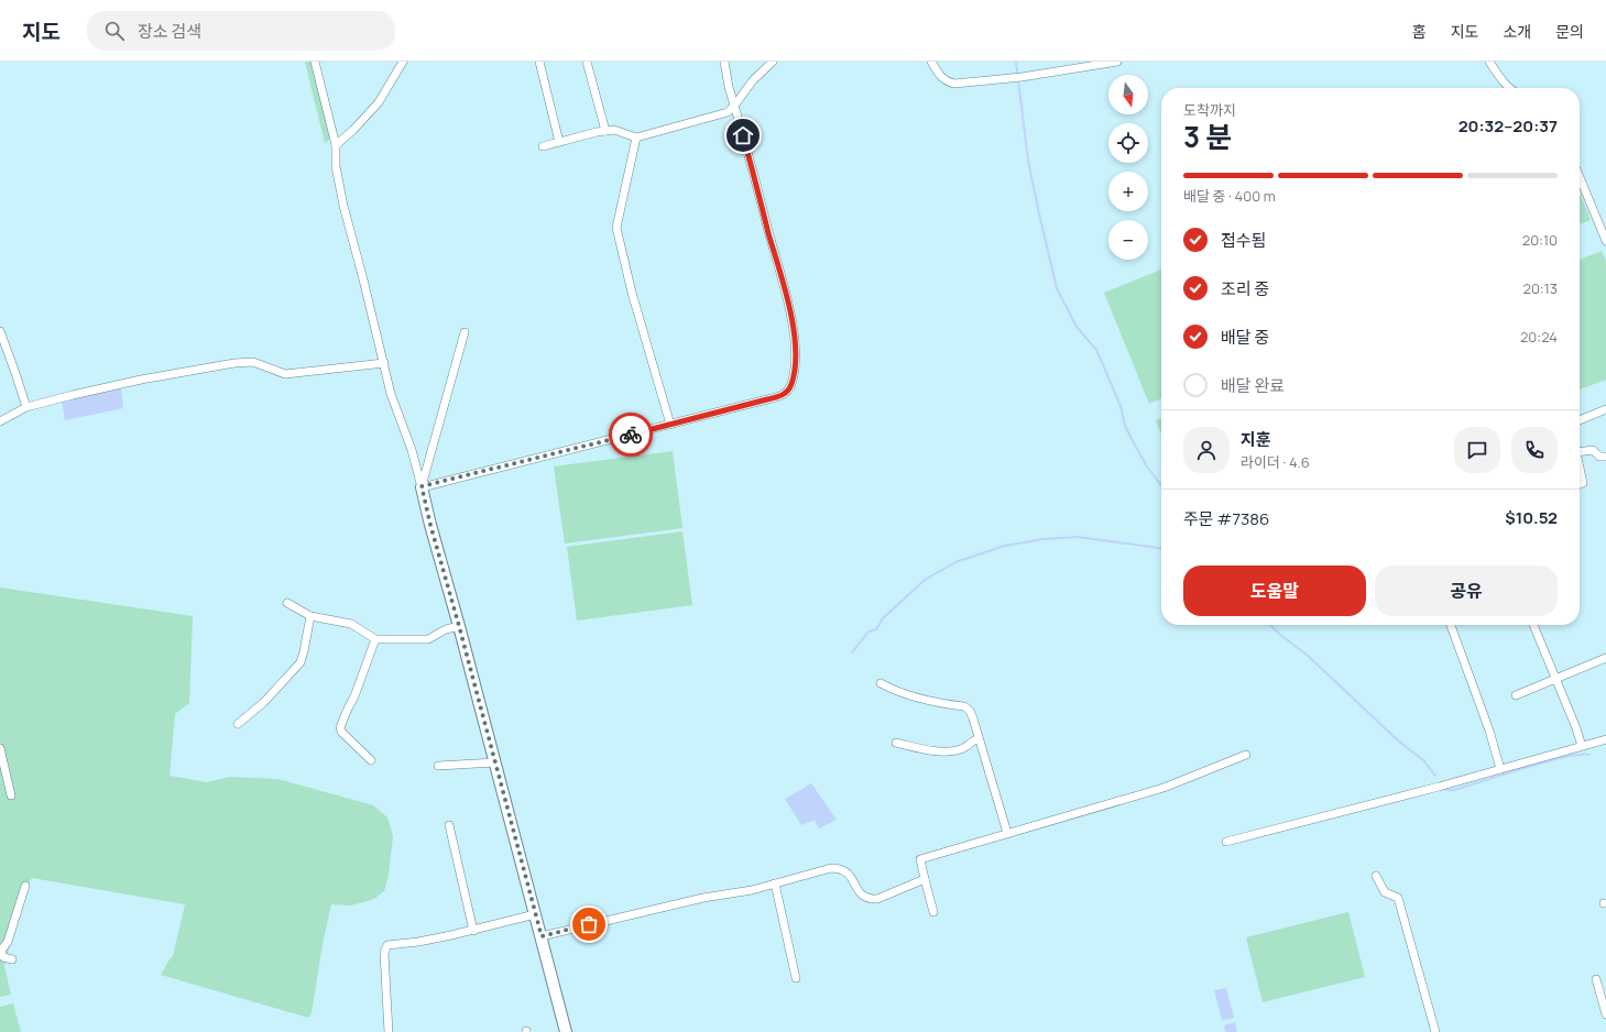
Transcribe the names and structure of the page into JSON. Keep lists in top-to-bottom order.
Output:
{
  "north": "bottom",
  "page": {
    "header": "지도",
    "search": "장소 검색",
    "nav": [
      "홈",
      "지도",
      "소개",
      "문의"
    ],
    "map_buttons": ["+", "−"],
    "heading": ["3 분", "도착까지", "20:32–20:37"],
    "panel": [
      "지훈",
      "라이더 · 4.6",
      "주문 #7386",
      "$10.52"
    ],
    "bar": "배달 중 · 400 m",
    "list": [
      ["접수됨", "20:10"],
      ["조리 중", "20:13"],
      ["배달 중", "20:24"],
      "배달 완료"
    ],
    "buttons": ["도움말", "공유"]
  }
}
